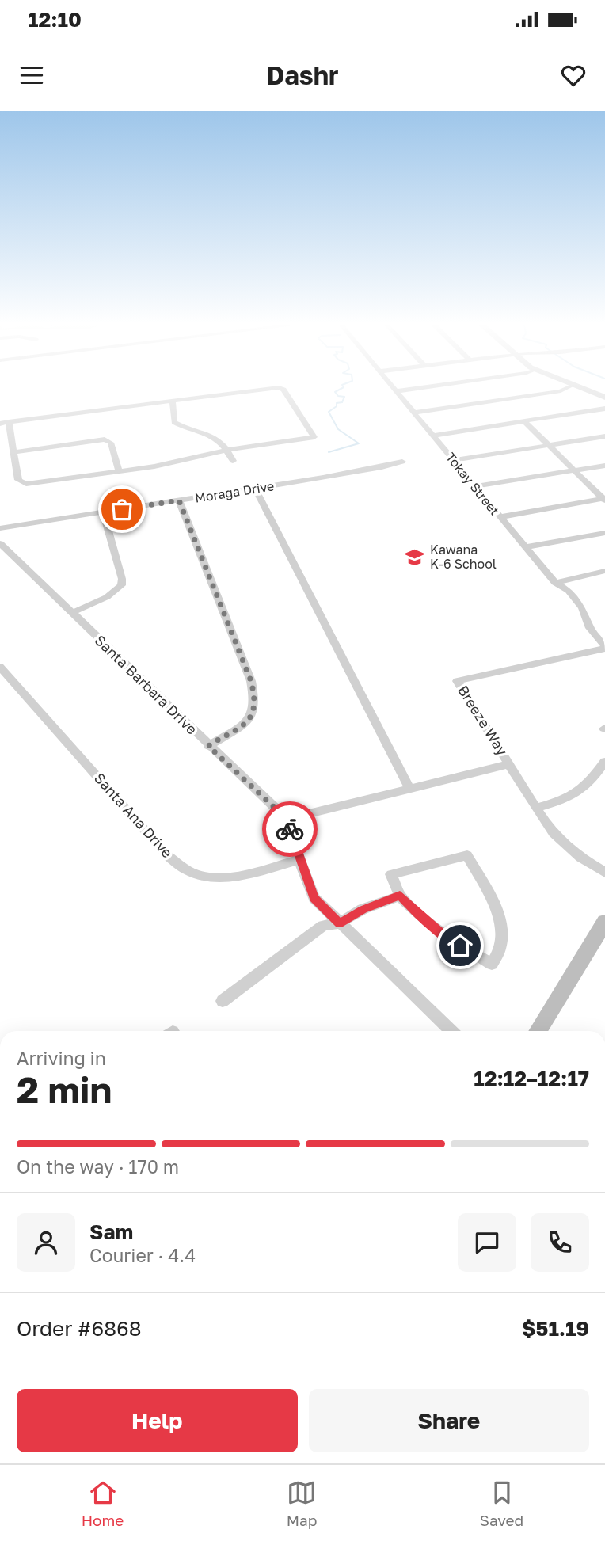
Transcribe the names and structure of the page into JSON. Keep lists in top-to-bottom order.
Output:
{
  "streets": {
    "street": [
      "Tokay Street",
      "Moraga Drive",
      "Santa Barbara Drive",
      "Breeze Way",
      "Santa Ana Drive"
    ]
  },
  "crossings": [
    ["Tokay Street", "Breeze Way"],
    ["Santa Barbara Drive", "Santa Ana Drive"]
  ],
  "places": {
    "school or university": ["Kawana K-6 School"]
  },
  "page": {
    "status": "12:10",
    "header": "Dashr",
    "heading": ["2 min", "Arriving in", "12:12–12:17"],
    "panel": [
      "Sam",
      "Courier · 4.4",
      "Order #6868",
      "$51.19"
    ],
    "bar": "On the way · 170 m",
    "buttons": ["Help", "Share"],
    "tabs": ["Home", "Map", "Saved"]
  }
}
